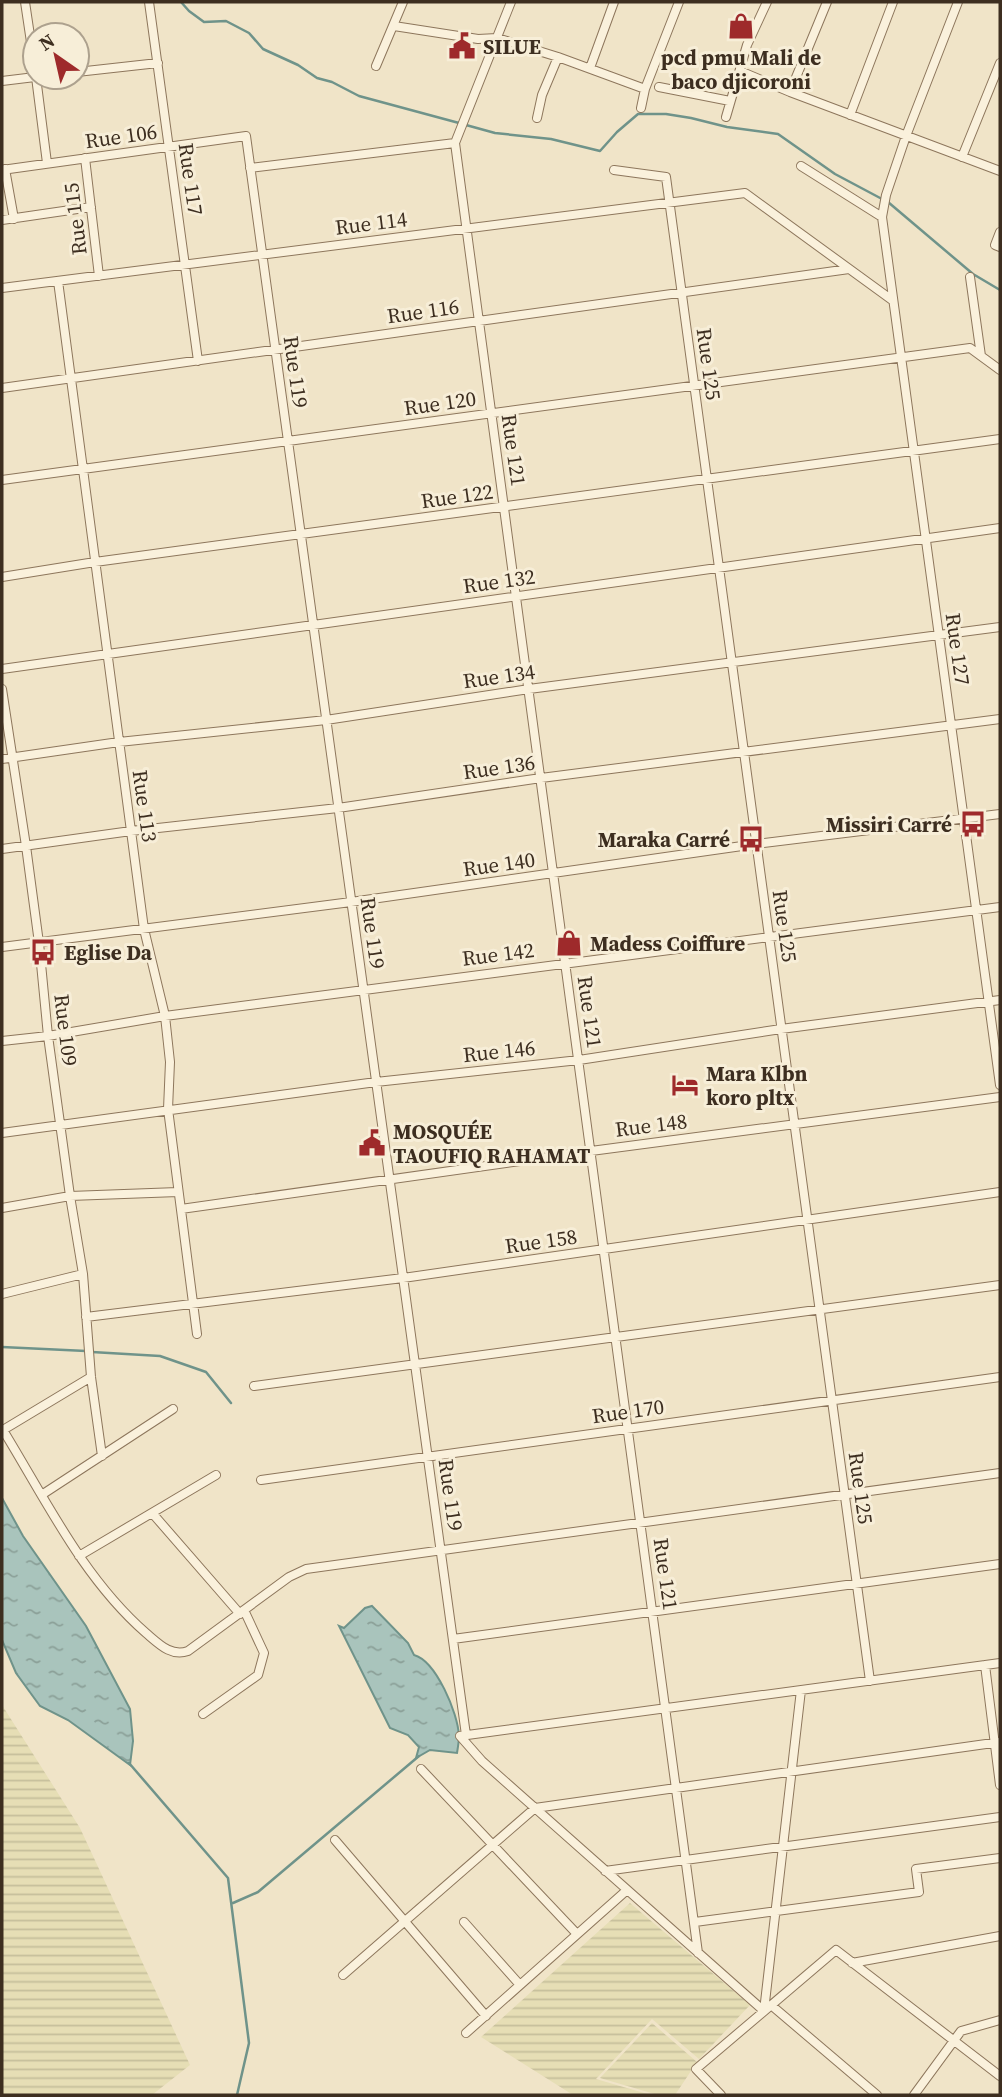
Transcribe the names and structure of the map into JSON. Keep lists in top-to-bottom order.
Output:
{
  "streets": {
    "street": [
      "Rue 106",
      "Rue 117",
      "Rue 115",
      "Rue 114",
      "Rue 116",
      "Rue 125",
      "Rue 119",
      "Rue 120",
      "Rue 121",
      "Rue 122",
      "Rue 132",
      "Rue 127",
      "Rue 134",
      "Rue 136",
      "Rue 113",
      "Rue 140",
      "Rue 142",
      "Rue 109",
      "Rue 146",
      "Rue 148",
      "Rue 158",
      "Rue 170"
    ]
  },
  "crossings": [
    ["Rue 106", "Rue 117"],
    ["Rue 106", "Rue 115"],
    ["Rue 106", "Rue 119"],
    ["Rue 117", "Rue 114"],
    ["Rue 117", "Rue 116"],
    ["Rue 115", "Rue 114"],
    ["Rue 114", "Rue 116"],
    ["Rue 114", "Rue 125"],
    ["Rue 114", "Rue 119"],
    ["Rue 114", "Rue 121"],
    ["Rue 114", "Rue 113"],
    ["Rue 116", "Rue 125"],
    ["Rue 116", "Rue 119"],
    ["Rue 116", "Rue 121"],
    ["Rue 116", "Rue 113"],
    ["Rue 125", "Rue 120"],
    ["Rue 125", "Rue 122"],
    ["Rue 125", "Rue 132"],
    ["Rue 125", "Rue 134"],
    ["Rue 125", "Rue 136"],
    ["Rue 125", "Rue 140"],
    ["Rue 125", "Rue 142"],
    ["Rue 125", "Rue 146"],
    ["Rue 125", "Rue 148"],
    ["Rue 125", "Rue 158"],
    ["Rue 125", "Rue 170"],
    ["Rue 119", "Rue 120"],
    ["Rue 119", "Rue 122"],
    ["Rue 119", "Rue 132"],
    ["Rue 119", "Rue 134"],
    ["Rue 119", "Rue 136"],
    ["Rue 119", "Rue 140"],
    ["Rue 119", "Rue 142"],
    ["Rue 119", "Rue 146"],
    ["Rue 119", "Rue 148"],
    ["Rue 119", "Rue 158"],
    ["Rue 119", "Rue 170"],
    ["Rue 120", "Rue 121"],
    ["Rue 120", "Rue 127"],
    ["Rue 120", "Rue 113"],
    ["Rue 121", "Rue 122"],
    ["Rue 121", "Rue 132"],
    ["Rue 121", "Rue 134"],
    ["Rue 121", "Rue 136"],
    ["Rue 121", "Rue 140"],
    ["Rue 121", "Rue 142"],
    ["Rue 121", "Rue 146"],
    ["Rue 121", "Rue 148"],
    ["Rue 121", "Rue 158"],
    ["Rue 121", "Rue 170"],
    ["Rue 122", "Rue 127"],
    ["Rue 122", "Rue 113"],
    ["Rue 132", "Rue 127"],
    ["Rue 132", "Rue 113"],
    ["Rue 127", "Rue 134"],
    ["Rue 127", "Rue 136"],
    ["Rue 127", "Rue 140"],
    ["Rue 127", "Rue 142"],
    ["Rue 127", "Rue 146"],
    ["Rue 134", "Rue 113"],
    ["Rue 134", "Rue 109"],
    ["Rue 136", "Rue 113"],
    ["Rue 136", "Rue 109"],
    ["Rue 113", "Rue 140"],
    ["Rue 113", "Rue 142"],
    ["Rue 113", "Rue 146"],
    ["Rue 113", "Rue 148"],
    ["Rue 113", "Rue 158"],
    ["Rue 140", "Rue 109"],
    ["Rue 142", "Rue 109"],
    ["Rue 109", "Rue 146"],
    ["Rue 109", "Rue 158"]
  ],
  "places": {
    "shop": ["pcd pmu Mali de baco djicoroni", "Madess Coiffure"],
    "public building": ["SILUE", "MOSQUÉE TAOUFIQ RAHAMAT"],
    "bus stop": ["Missiri Carré", "Maraka Carré", "Eglise Da"],
    "hotel": ["Mara Klbn koro pltx"]
  },
  "north": "top left"
}
